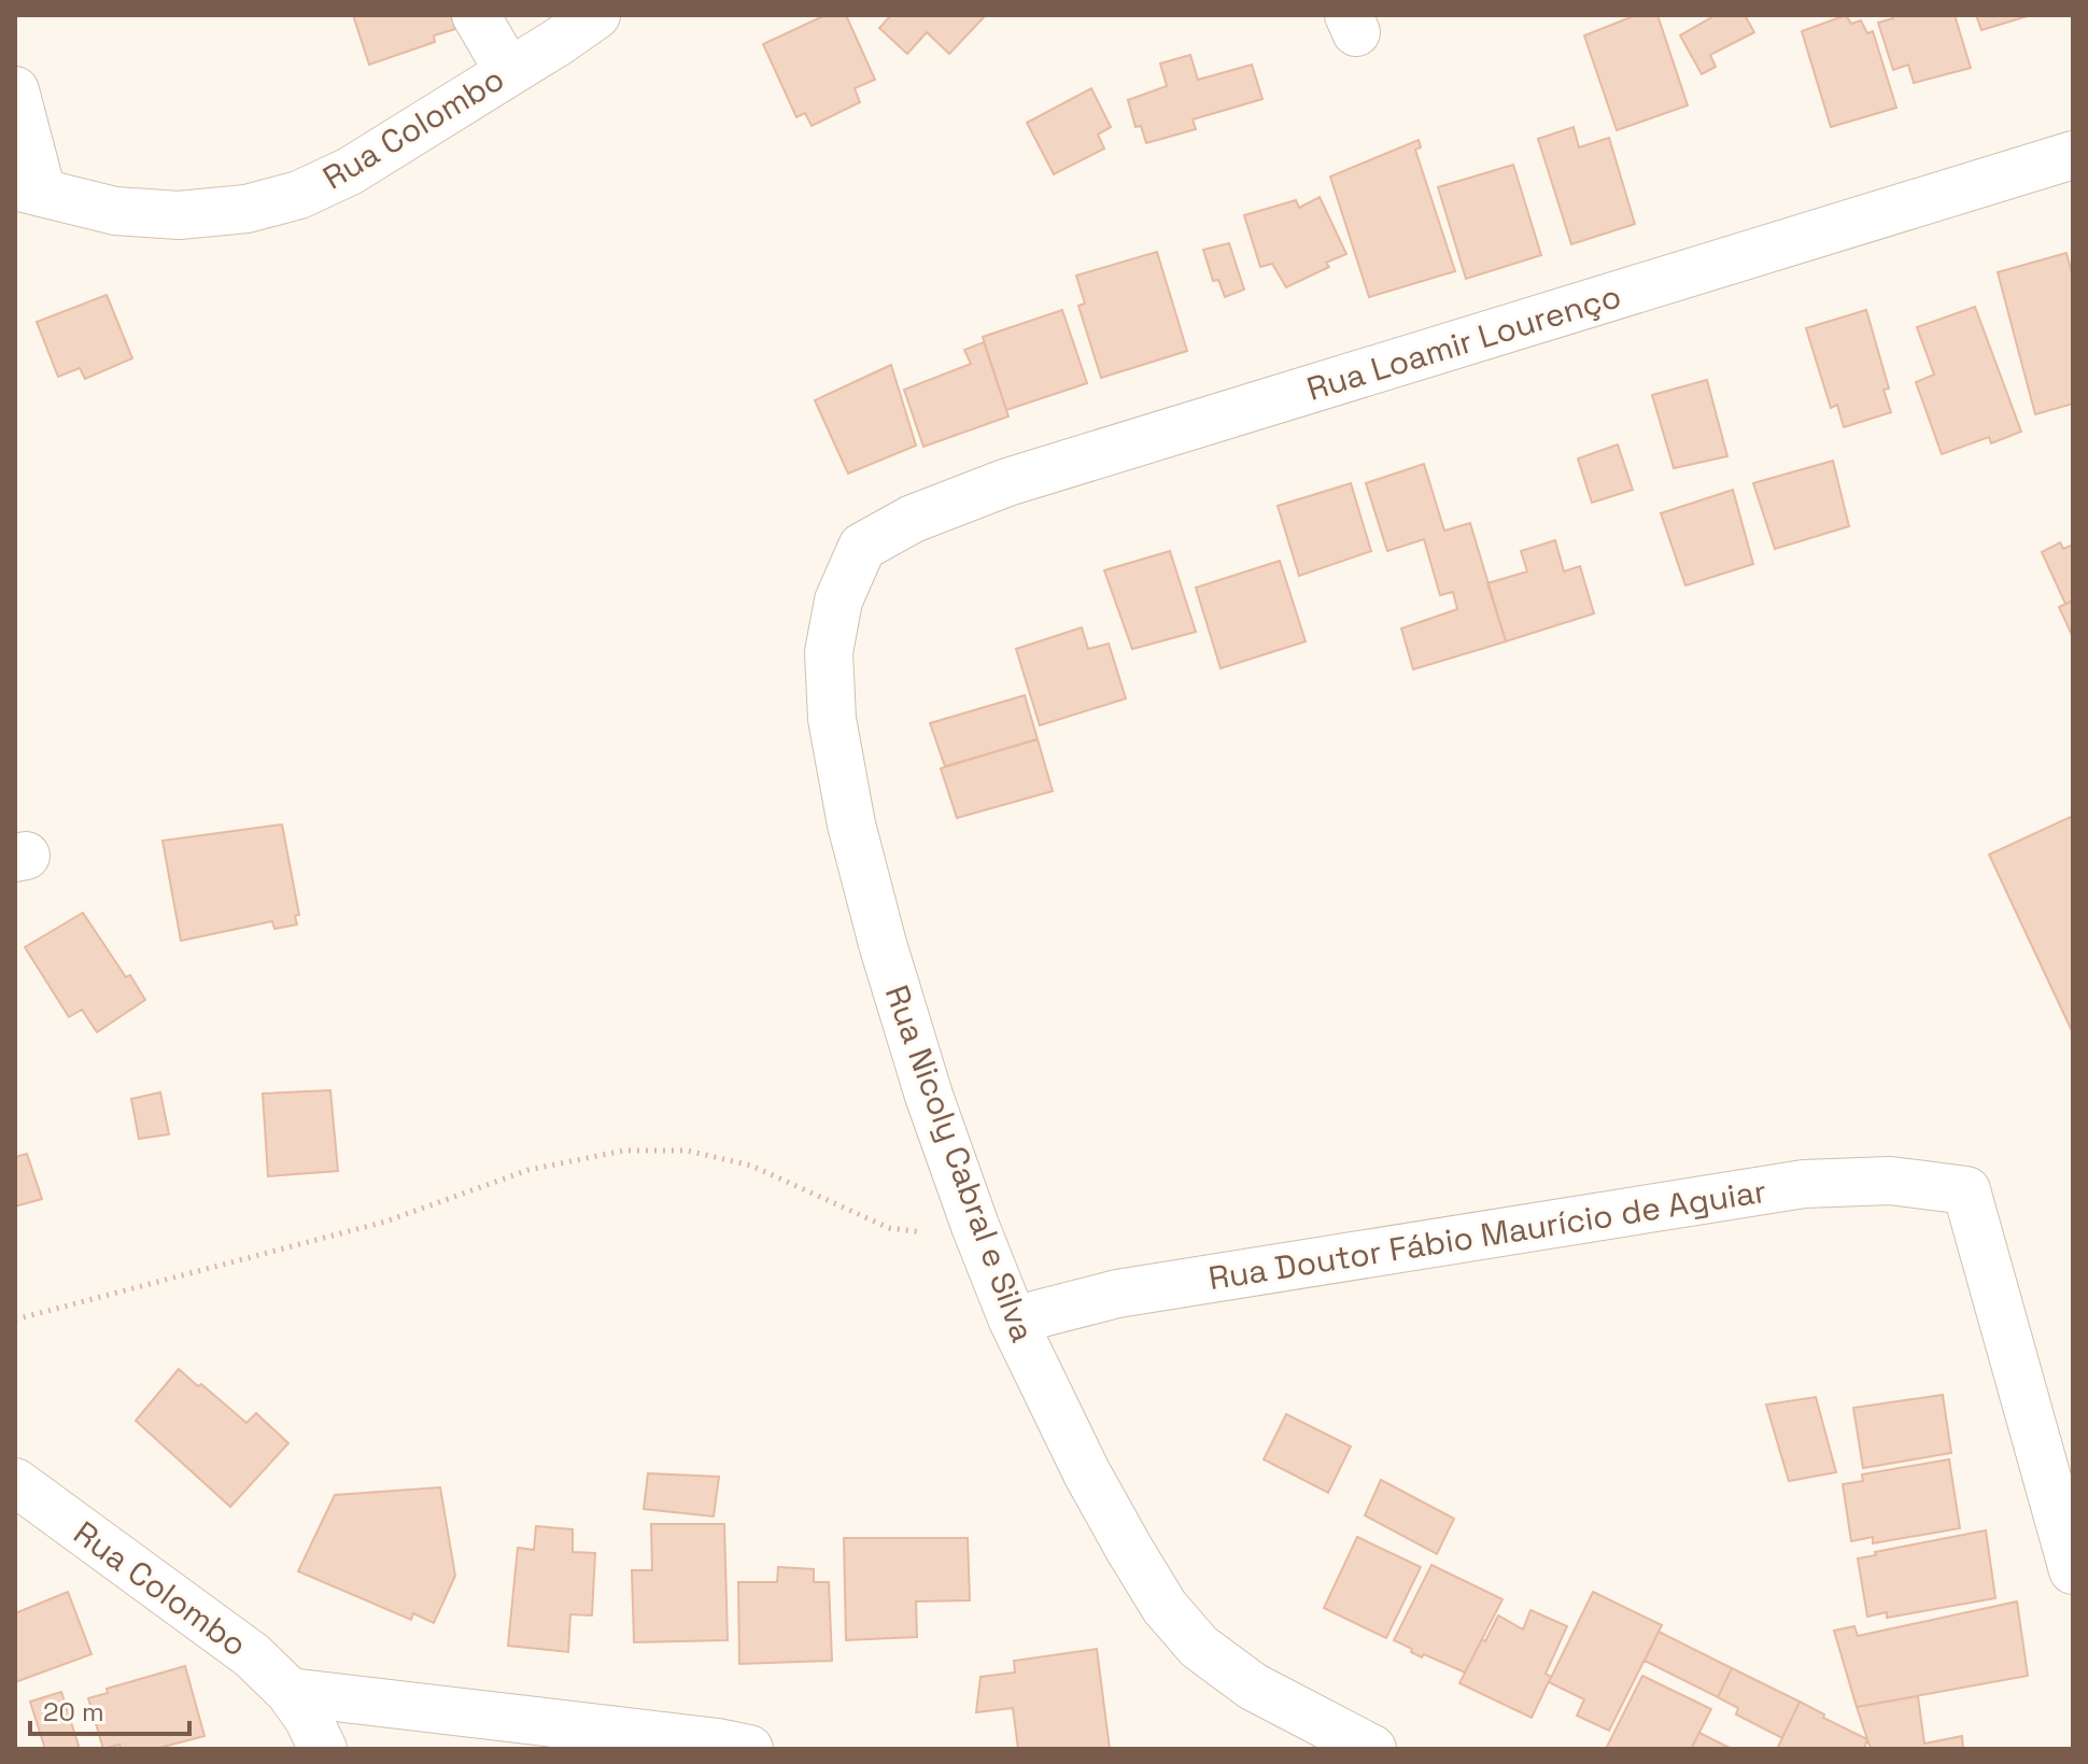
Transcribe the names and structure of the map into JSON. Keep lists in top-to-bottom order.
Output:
{
  "streets": {
    "street": [
      "Rua Colombo",
      "Rua Loamir Lourenço",
      "Rua Nicoly Cabral e Silva",
      "Rua Doutor Fábio Maurício de Aguiar"
    ]
  },
  "crossings": [
    ["Rua Loamir Lourenço", "Rua Nicoly Cabral e Silva"],
    ["Rua Nicoly Cabral e Silva", "Rua Doutor Fábio Maurício de Aguiar"]
  ],
  "scale_bar": "20 m"
}
